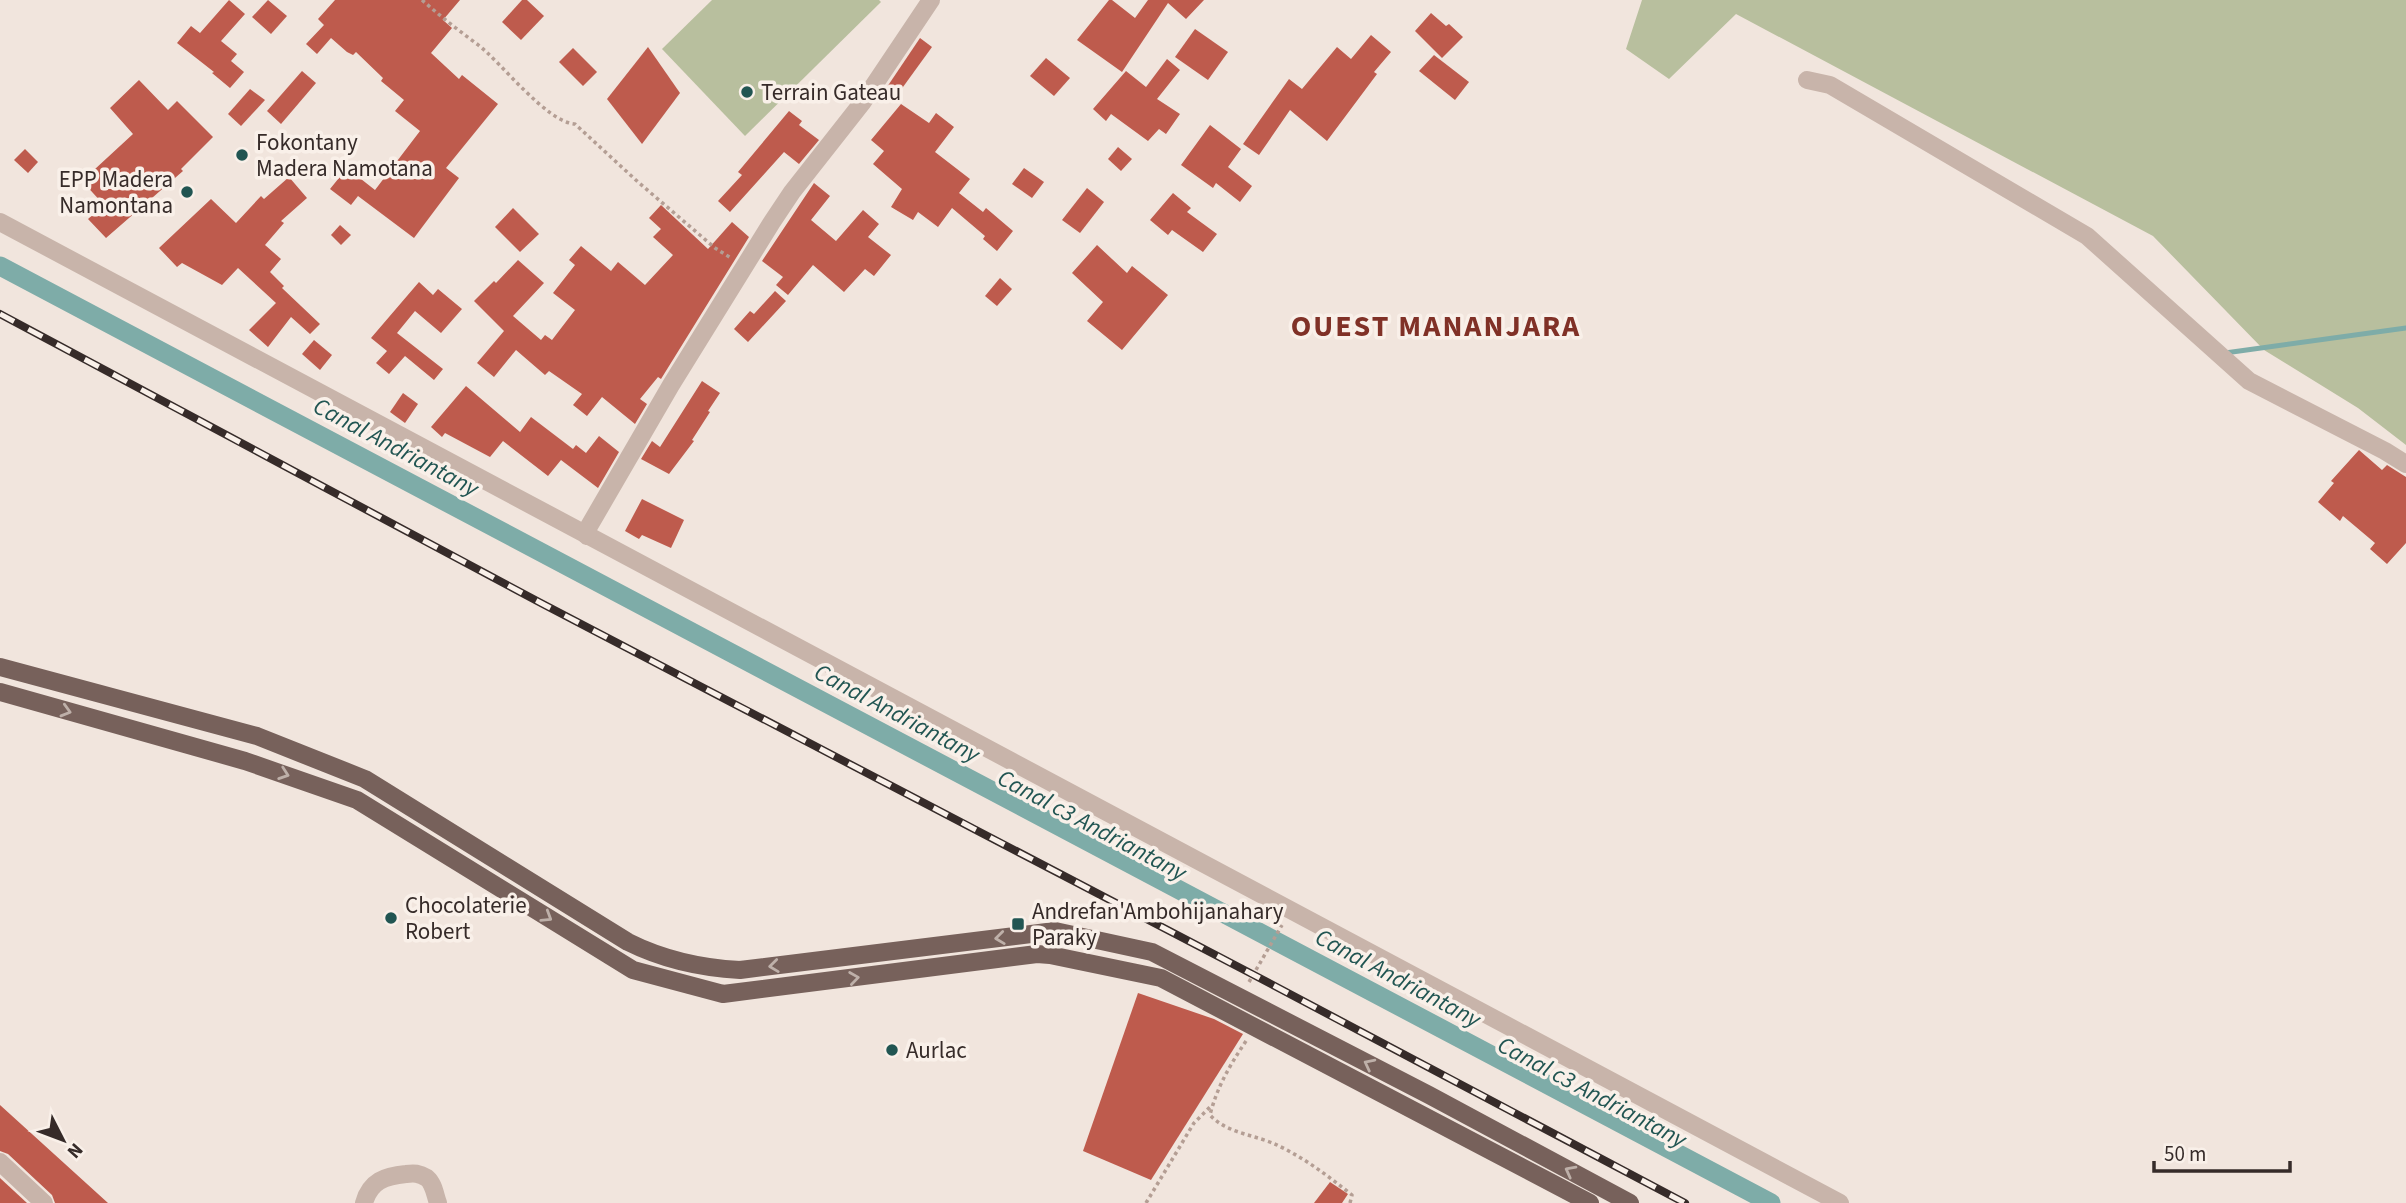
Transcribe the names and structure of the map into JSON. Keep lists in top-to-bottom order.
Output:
{
  "districts": ["OUEST MANANJARA"],
  "water": ["Canal Andriantany", "Canal c3 Andriantany"],
  "places": {
    "other": [
      "Terrain Gateau",
      "Fokontany Madera Namotana",
      "EPP Madera Namontana",
      "Chocolaterie Robert",
      "Aurlac"
    ],
    "transit": ["Andrefan'Ambohijanahary Paraky"]
  },
  "scale_bar": "50 m",
  "north": "bottom right"
}
